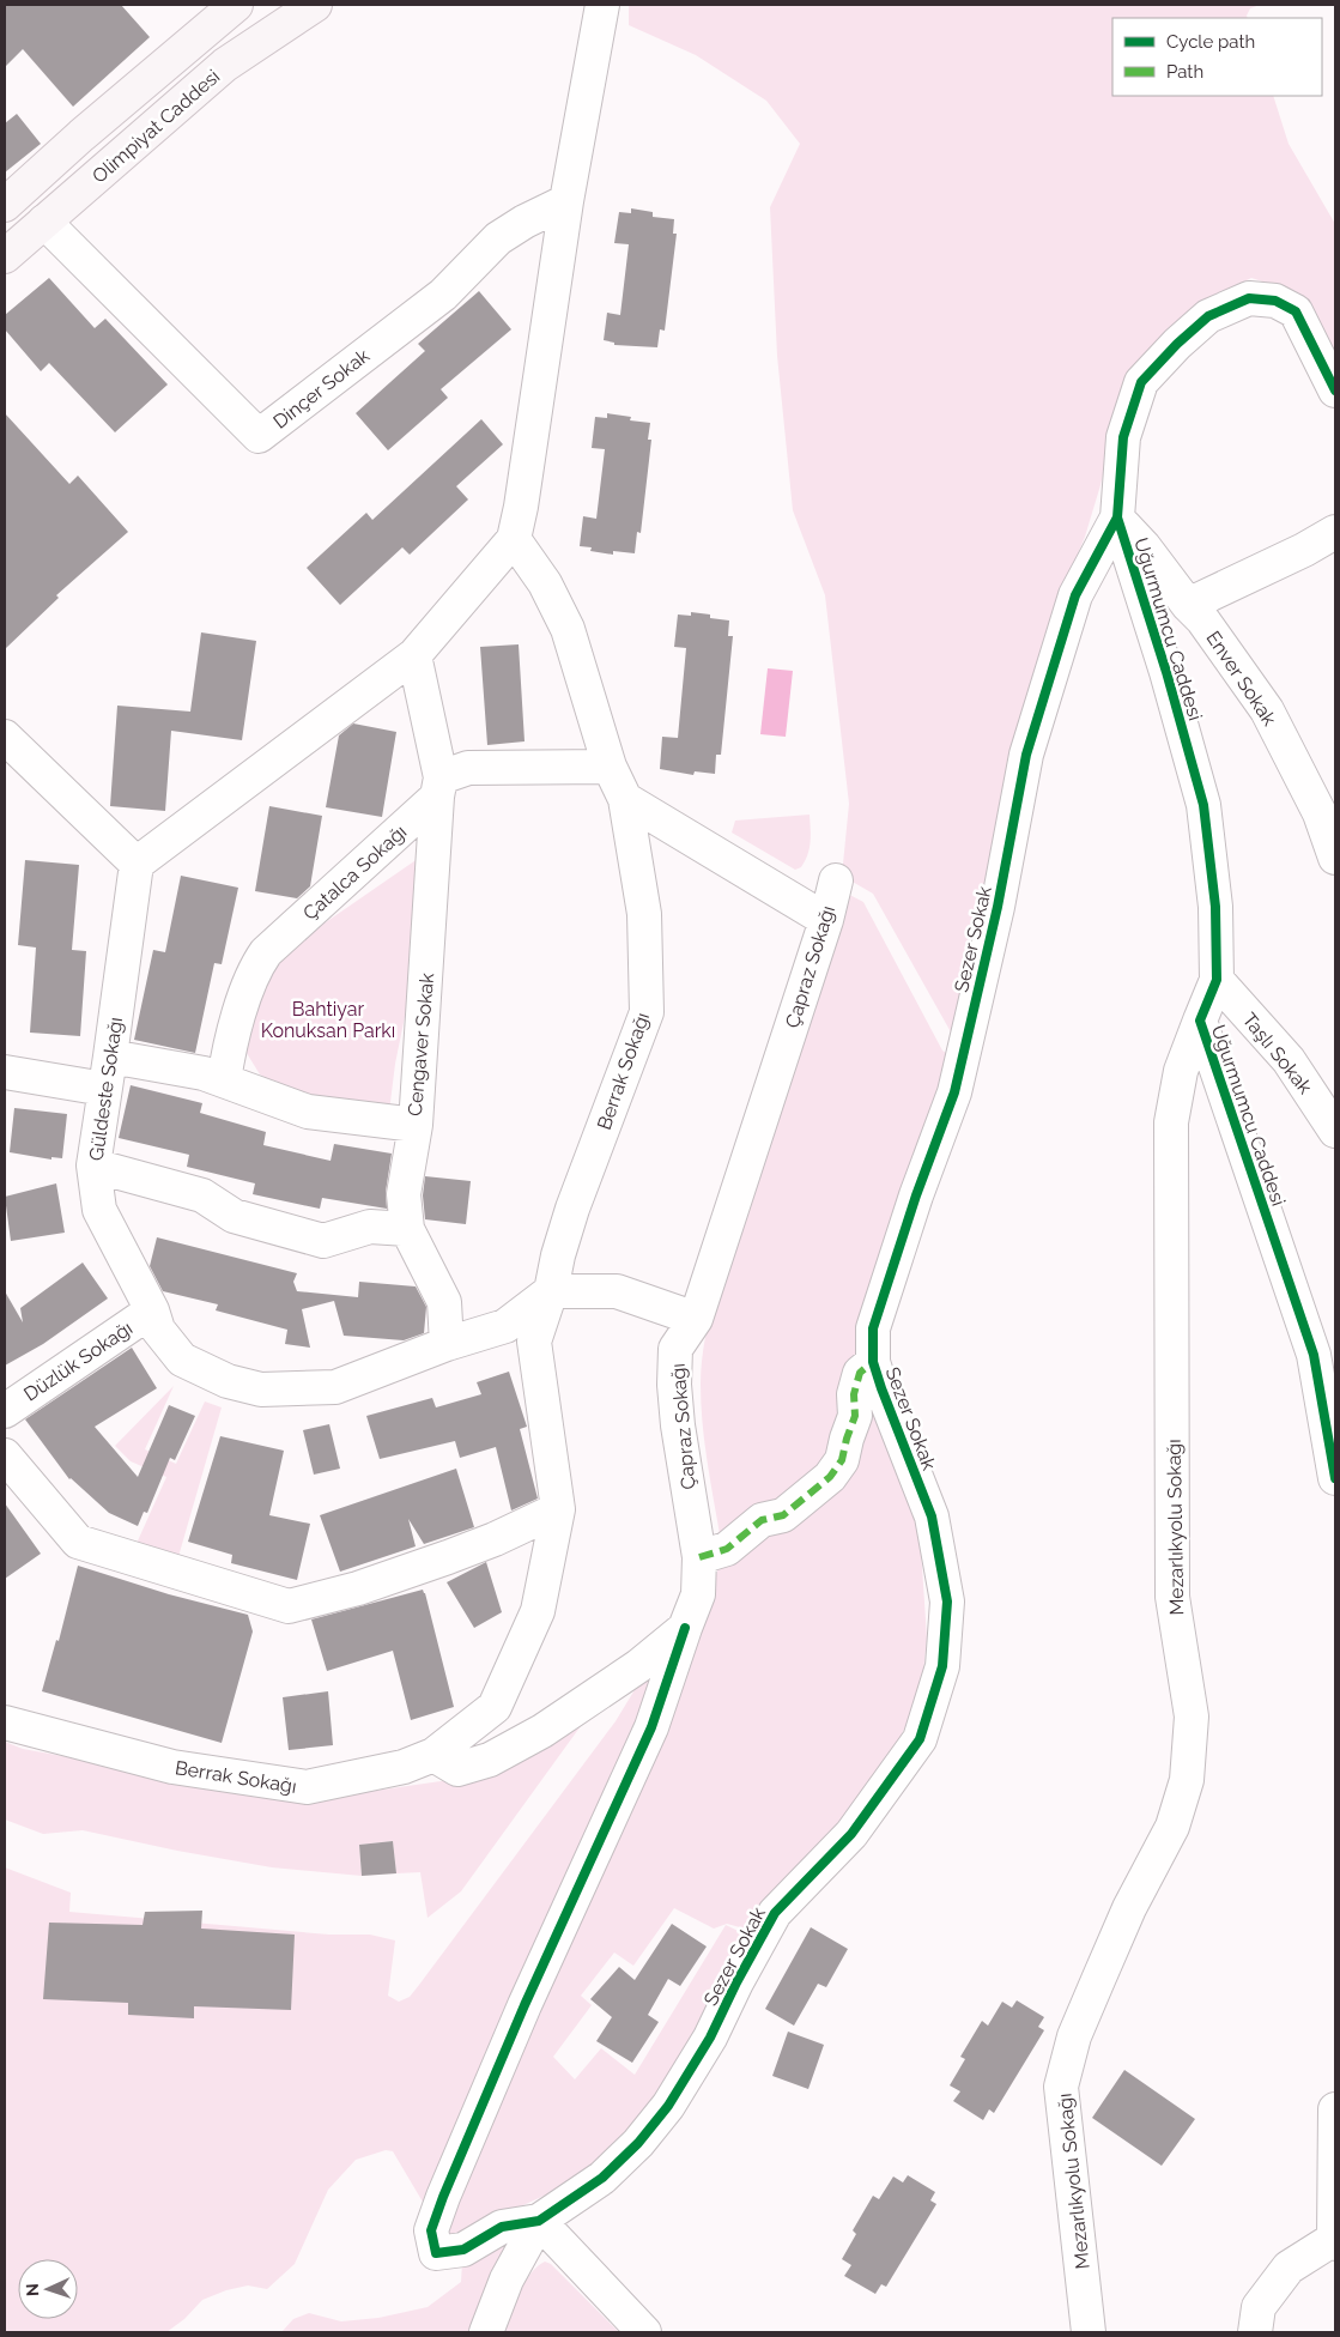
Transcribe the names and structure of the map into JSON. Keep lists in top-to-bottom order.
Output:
{
  "streets": {
    "main road": ["Olimpiyat Caddesi"],
    "street": [
      "Dinçer Sokak",
      "Uğurmumcu Caddesi",
      "Enver Sokak",
      "Çatalca Sokağı",
      "Sezer Sokak",
      "Çapraz Sokağı",
      "Cengaver Sokak",
      "Taşlı Sokak",
      "Berrak Sokağı",
      "Güldeste Sokağı",
      "Düzlük Sokağı",
      "Mezarlıkyolu Sokağı"
    ]
  },
  "crossings": [
    ["Olimpiyat Caddesi", "Dinçer Sokak"],
    ["Uğurmumcu Caddesi", "Enver Sokak"],
    ["Uğurmumcu Caddesi", "Sezer Sokak"],
    ["Uğurmumcu Caddesi", "Taşlı Sokak"],
    ["Uğurmumcu Caddesi", "Mezarlıkyolu Sokağı"],
    ["Enver Sokak", "Sezer Sokak"],
    ["Çatalca Sokağı", "Cengaver Sokak"],
    ["Çatalca Sokağı", "Berrak Sokağı"],
    ["Çapraz Sokağı", "Berrak Sokağı"],
    ["Cengaver Sokak", "Güldeste Sokağı"],
    ["Berrak Sokağı", "Güldeste Sokağı"],
    ["Güldeste Sokağı", "Düzlük Sokağı"]
  ],
  "parks": ["Bahtiyar Konuksan Parkı"],
  "legend": ["Cycle path", "Path"],
  "north": "left"
}
